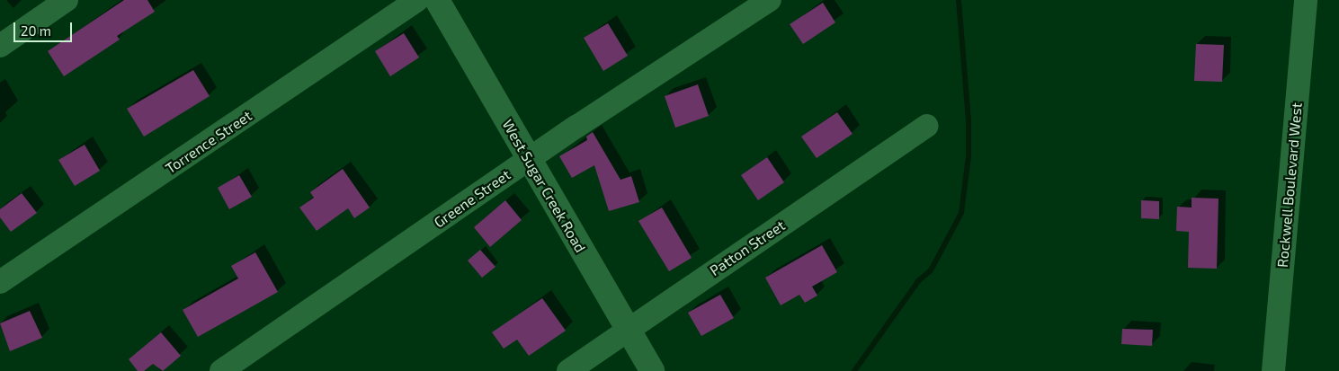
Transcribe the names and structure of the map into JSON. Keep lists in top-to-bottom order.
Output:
{
  "streets": {
    "main road": ["West Sugar Creek Road"],
    "street": [
      "Torrence Street",
      "Rockwell Boulevard West",
      "Greene Street",
      "Patton Street"
    ]
  },
  "crossings": [
    ["West Sugar Creek Road", "Greene Street"],
    ["West Sugar Creek Road", "Patton Street"]
  ],
  "scale_bar": "20 m"
}
